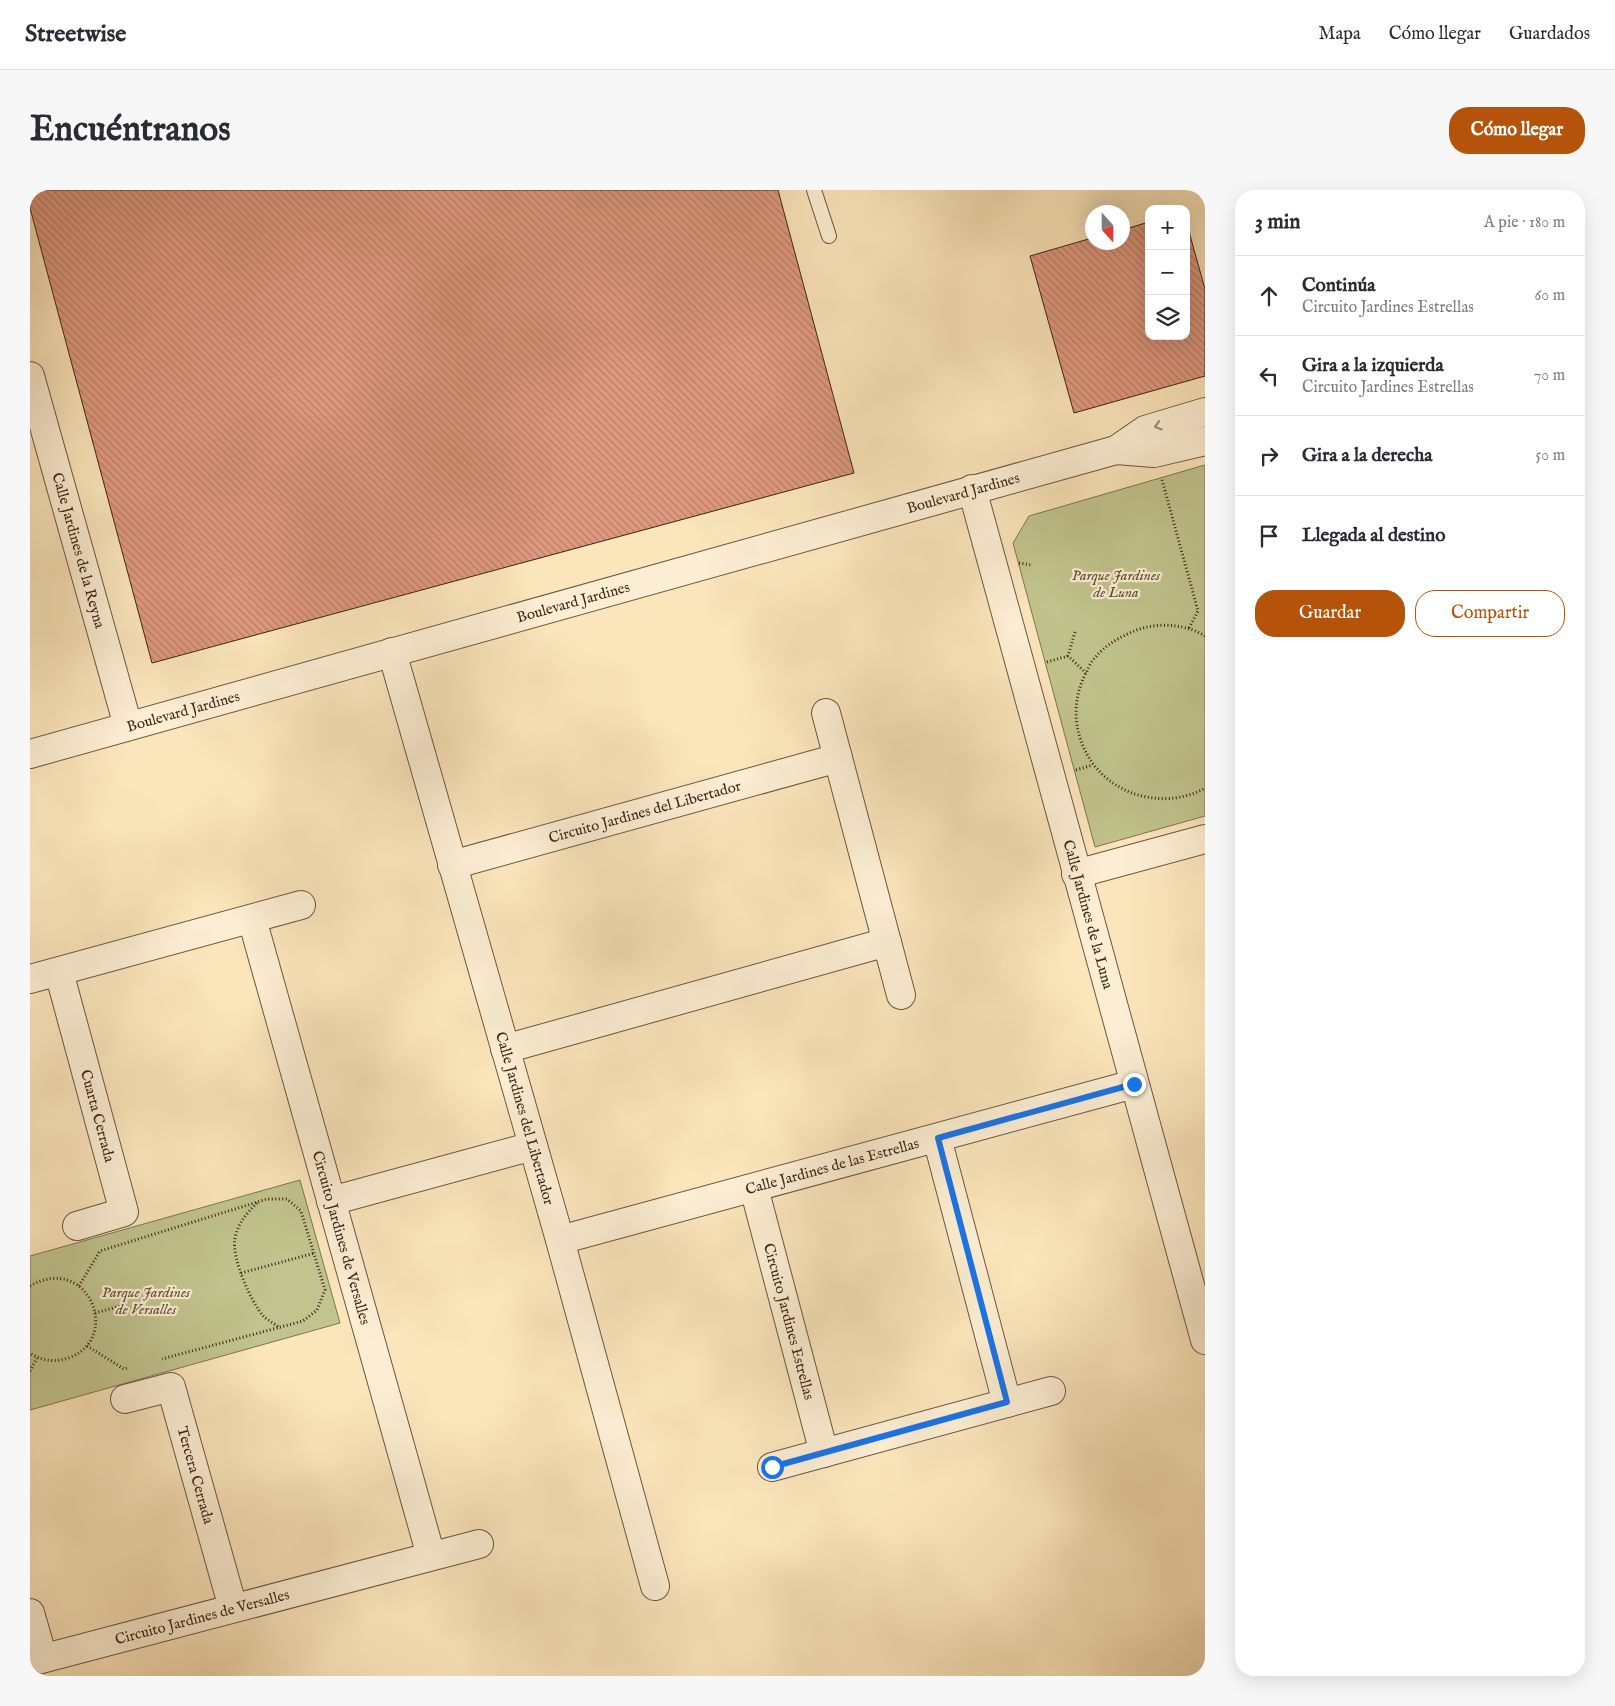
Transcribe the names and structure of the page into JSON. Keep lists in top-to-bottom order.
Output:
{
  "streets": {
    "street": [
      "Boulevard Jardines",
      "Calle Jardines de la Reyna",
      "Circuito Jardines del Libertador",
      "Calle Jardines de la Luna",
      "Cuarta Cerrada",
      "Calle Jardines del Libertador",
      "Calle Jardines de las Estrellas",
      "Circuito Jardines de Versalles",
      "Circuito Jardines Estrellas",
      "Tercera Cerrada"
    ]
  },
  "crossings": [
    ["Boulevard Jardines", "Calle Jardines de la Reyna"],
    ["Boulevard Jardines", "Calle Jardines de la Luna"],
    ["Boulevard Jardines", "Calle Jardines del Libertador"],
    ["Circuito Jardines del Libertador", "Calle Jardines del Libertador"],
    ["Calle Jardines de la Luna", "Calle Jardines de las Estrellas"],
    ["Calle Jardines del Libertador", "Calle Jardines de las Estrellas"],
    ["Calle Jardines de las Estrellas", "Circuito Jardines Estrellas"],
    ["Circuito Jardines de Versalles", "Tercera Cerrada"]
  ],
  "parks": ["Parque Jardines de Luna", "Parque Jardines de Versalles"],
  "north": "bottom",
  "page": {
    "header": "Streetwise",
    "nav": ["Mapa", "Cómo llegar", "Guardados"],
    "buttons": [
      "Cómo llegar",
      ["Guardar", "Compartir"]
    ],
    "title": "Encuéntranos",
    "heading": ["3 min", "A pie · 180 m"],
    "map_buttons": ["+", "−"],
    "list": [
      ["Continúa", "Circuito Jardines Estrellas", "60 m"],
      ["Gira a la izquierda", "Circuito Jardines Estrellas", "70 m"],
      ["Gira a la derecha", "50 m"],
      "Llegada al destino"
    ]
  }
}
